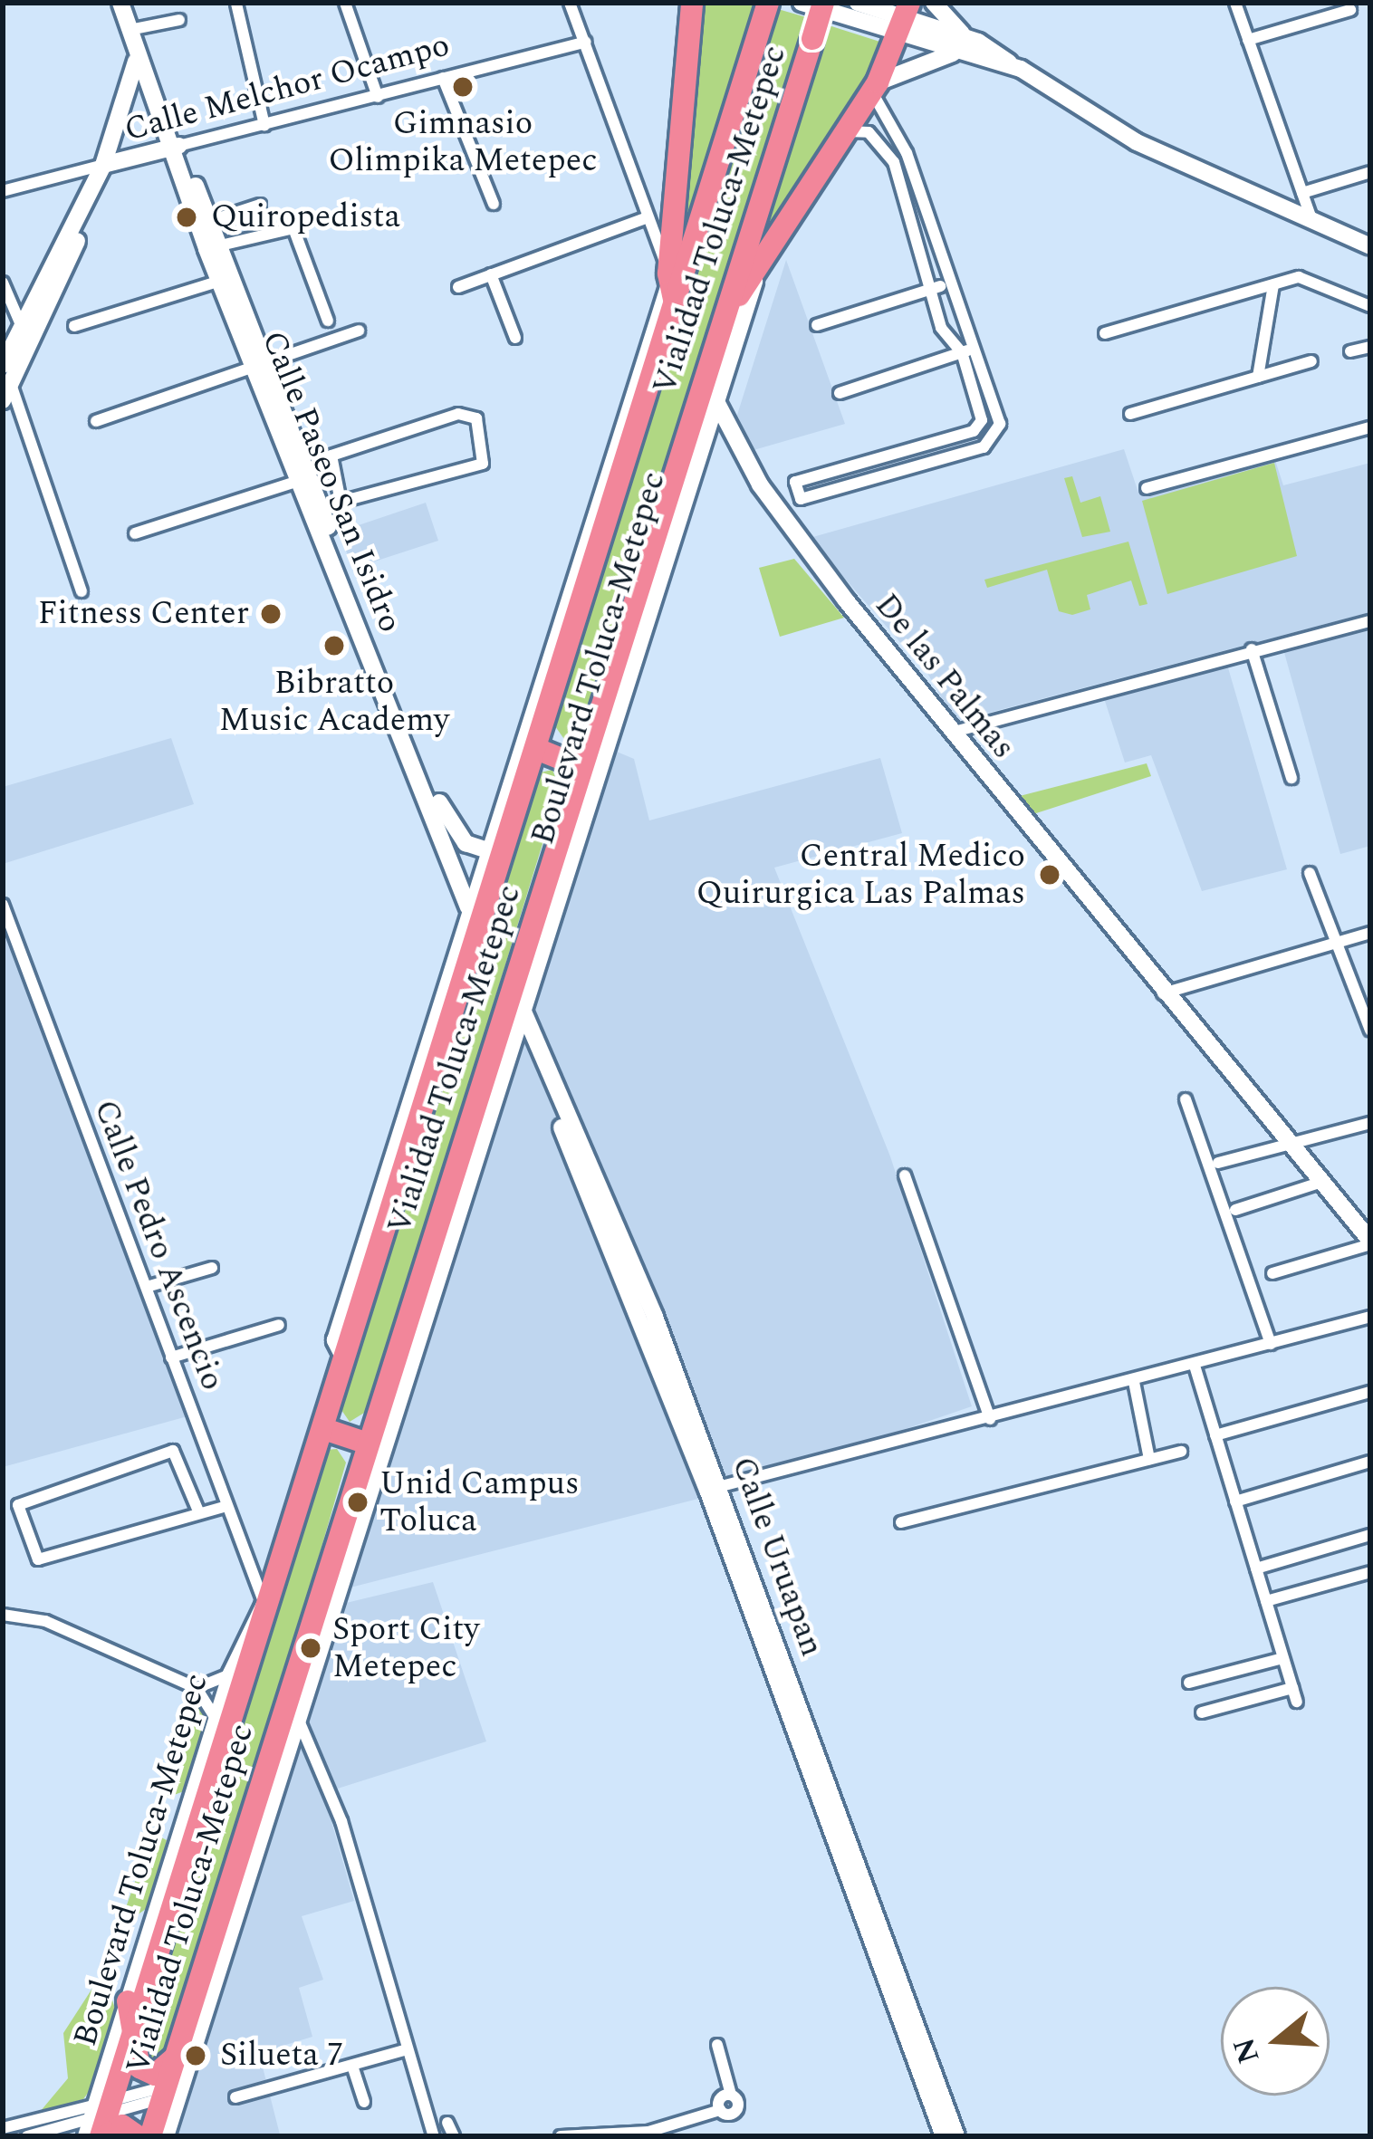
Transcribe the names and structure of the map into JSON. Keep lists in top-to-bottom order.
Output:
{
  "streets": {
    "highway": ["Vialidad Toluca-Metepec"],
    "main road": [
      "Calle Melchor Ocampo",
      "Calle Paseo San Isidro",
      "Boulevard Toluca-Metepec",
      "De las Palmas",
      "Calle Uruapan"
    ],
    "street": ["Calle Pedro Ascencio"]
  },
  "crossings": [
    ["Calle Melchor Ocampo", "Calle Paseo San Isidro"],
    ["Vialidad Toluca-Metepec", "Calle Paseo San Isidro"],
    ["Vialidad Toluca-Metepec", "Boulevard Toluca-Metepec"],
    ["Vialidad Toluca-Metepec", "De las Palmas"],
    ["Vialidad Toluca-Metepec", "Calle Pedro Ascencio"],
    ["Calle Paseo San Isidro", "Boulevard Toluca-Metepec"],
    ["Boulevard Toluca-Metepec", "De las Palmas"],
    ["Boulevard Toluca-Metepec", "Calle Pedro Ascencio"],
    ["Boulevard Toluca-Metepec", "Calle Uruapan"]
  ],
  "places": [
    "Gimnasio Olimpika Metepec",
    "Quiropedista",
    "Fitness Center",
    "Bibratto Music Academy",
    "Central Medico Quirurgica Las Palmas",
    "Unid Campus Toluca",
    "Sport City Metepec",
    "Silueta 7"
  ],
  "north": "left"
}
